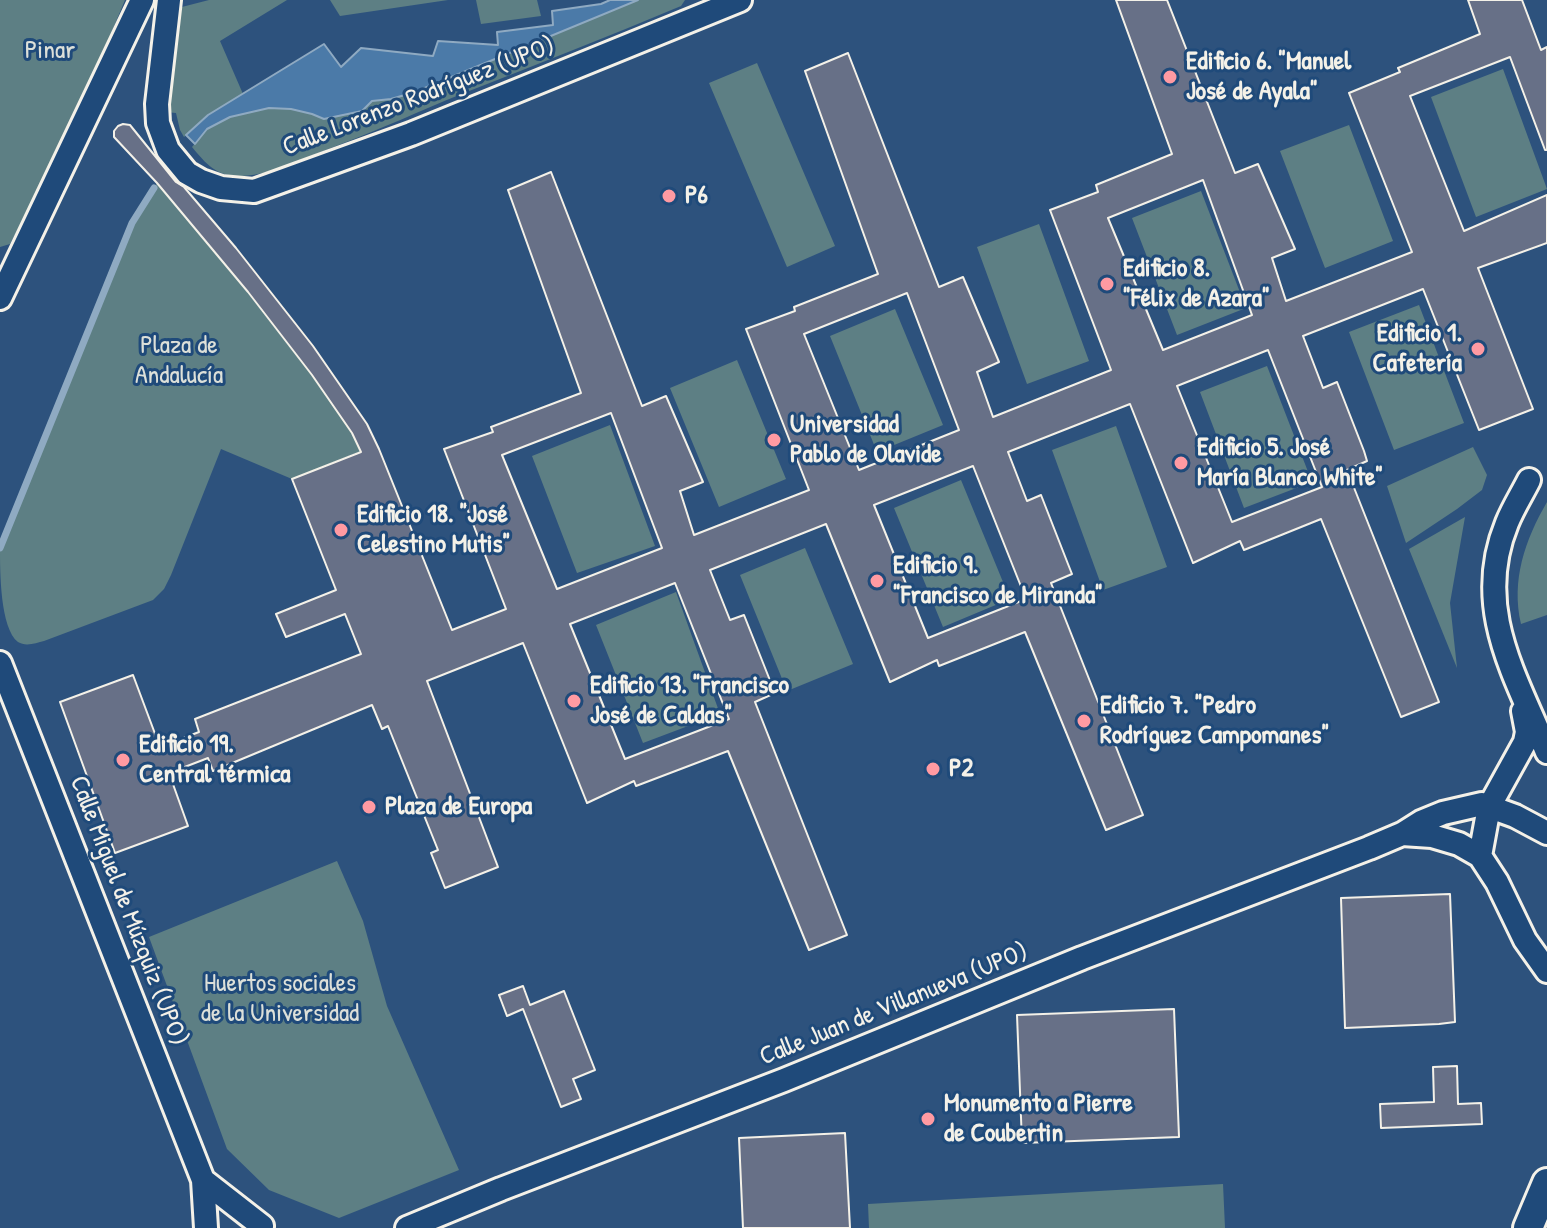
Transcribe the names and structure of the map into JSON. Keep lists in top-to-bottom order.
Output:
{
  "streets": {
    "street": ["Calle Lorenzo Rodríguez (UPO)", "Calle Miguel de Múzquiz (UPO)", "Calle Juan de Villanueva (UPO)"]
  },
  "parks": ["Pinar", "Plaza de Andalucía", "Huertos sociales de la Universidad"],
  "places": [
    "Edificio 6. \"Manuel José de Ayala\"",
    "P6",
    "Edificio 8. \"Félix de Azara\"",
    "Edificio 1. Cafetería",
    "Universidad Pablo de Olavide",
    "Edificio 5. José María Blanco White\"",
    "Edificio 18. \"José Celestino Mutis\"",
    "Edificio 9. \"Francisco de Miranda\"",
    "Edificio 13. \"Francisco José de Caldas\"",
    "Edificio 7. \"Pedro Rodríguez Campomanes\"",
    "Edificio 19. Central térmica",
    "P2",
    "Plaza de Europa",
    "Monumento a Pierre de Coubertin"
  ]
}
